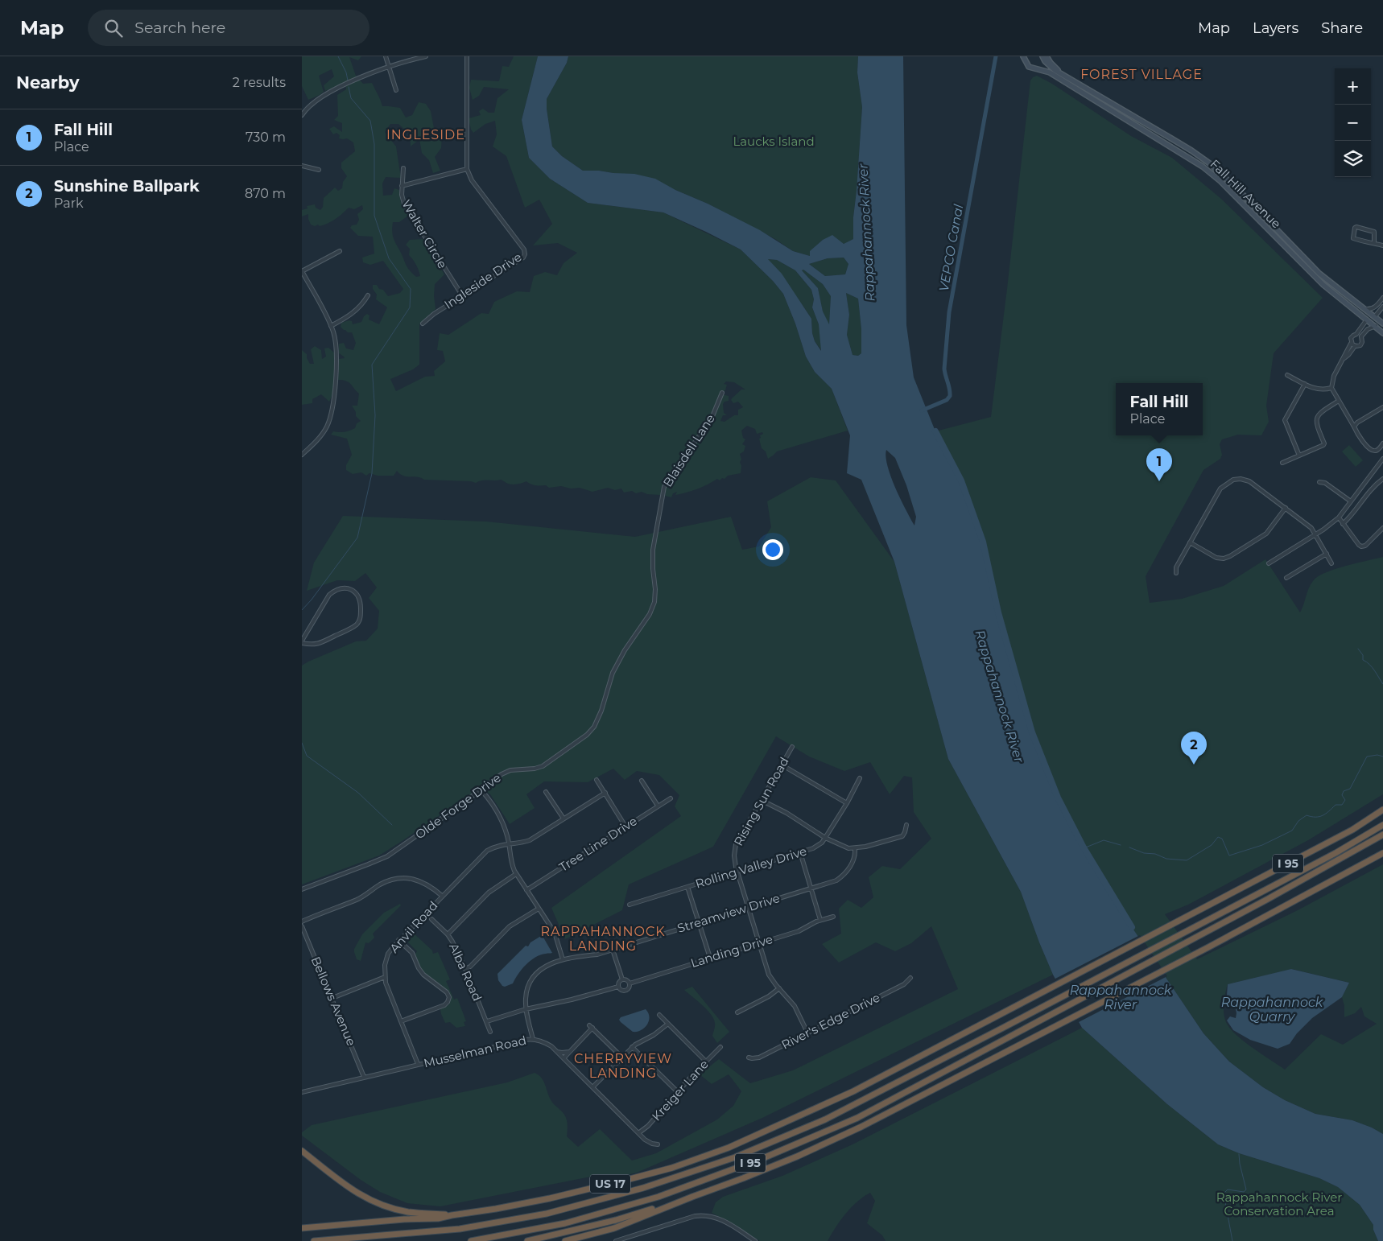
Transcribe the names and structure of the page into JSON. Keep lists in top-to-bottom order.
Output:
{
  "streets": {
    "highway": ["I 95", "US 17"],
    "main road": ["Fall Hill Avenue"],
    "street": [
      "Walter Circle",
      "Ingleside Drive",
      "Blaisdell Lane",
      "Rising Sun Road",
      "Olde Forge Drive",
      "Tree Line Drive",
      "Rolling Valley Drive",
      "Streamview Drive",
      "Anvil Road",
      "Landing Drive",
      "Alba Road",
      "Bellows Avenue",
      "River's Edge Drive",
      "Musselman Road",
      "Kreiger Lane"
    ]
  },
  "crossings": [
    ["Walter Circle", "Ingleside Drive"],
    ["Blaisdell Lane", "Olde Forge Drive"],
    ["Rising Sun Road", "Rolling Valley Drive"],
    ["Rising Sun Road", "Streamview Drive"],
    ["Rising Sun Road", "Landing Drive"],
    ["Rising Sun Road", "River's Edge Drive"],
    ["I 95", "US 17"],
    ["Streamview Drive", "Musselman Road"],
    ["Anvil Road", "Musselman Road"],
    ["Bellows Avenue", "Musselman Road"],
    ["Musselman Road", "Kreiger Lane"]
  ],
  "districts": [
    "FOREST VILLAGE",
    "INGLESIDE",
    "RAPPAHANNOCK LANDING",
    "CHERRYVIEW LANDING"
  ],
  "water": ["Rappahannock River", "VEPCO Canal", "Rappahannock Quarry"],
  "parks": ["Laucks Island", "Rappahannock River Conservation Area"],
  "page": {
    "header": "Map",
    "search": "Search here",
    "nav": ["Map", "Layers", "Share"],
    "heading": ["Nearby", "2 results"],
    "map_buttons": ["+", "−"],
    "list": [
      {
        "mark": "1",
        "name": "Fall Hill",
        "note": "Place",
        "value": "730 m"
      },
      {
        "mark": "2",
        "name": "Sunshine Ballpark",
        "note": "Park",
        "value": "870 m"
      }
    ],
    "popup": ["Fall Hill", "Place"],
    "pins": ["1", "2"]
  }
}
